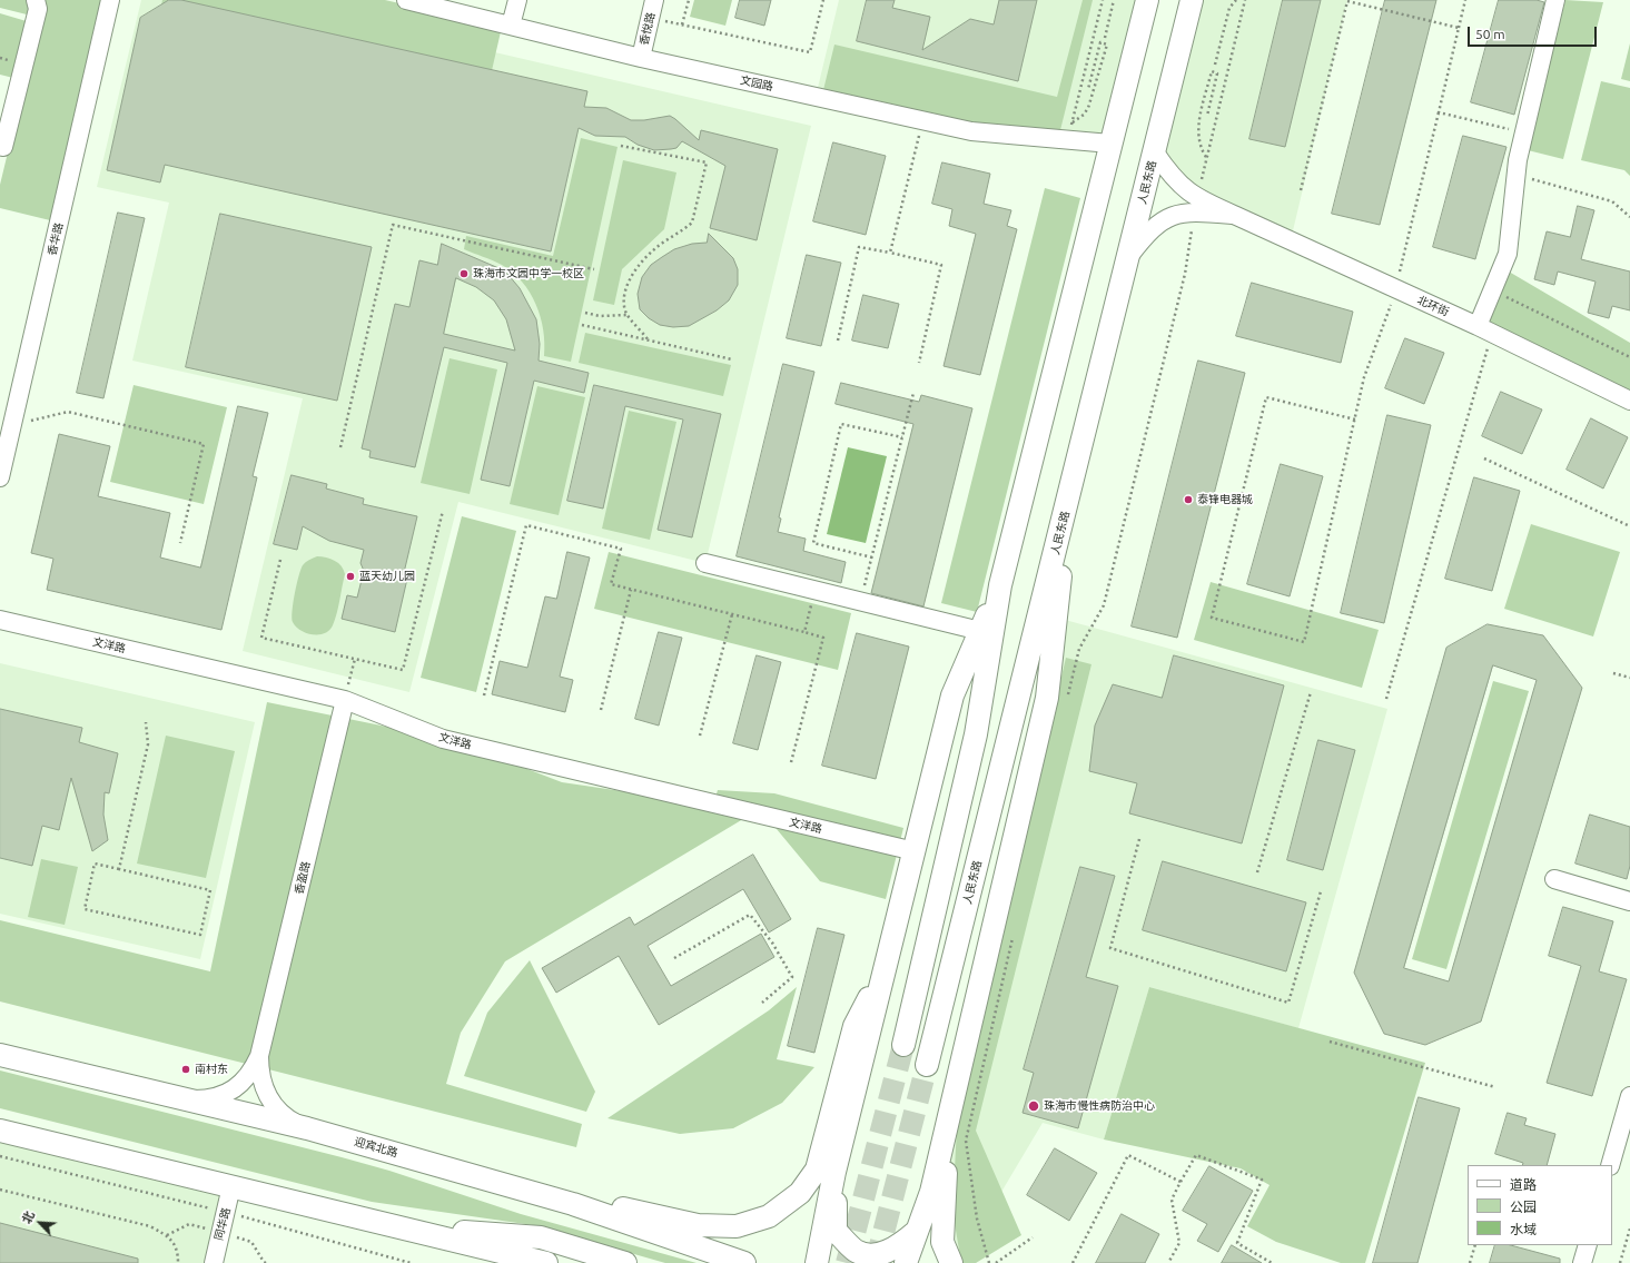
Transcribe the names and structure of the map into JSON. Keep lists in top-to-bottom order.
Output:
{
  "streets": {
    "main road": ["人民东路", "迎宾北路"],
    "street": [
      "香悅路",
      "文园路",
      "香华路",
      "北环街",
      "文洋路",
      "香盈路",
      "同华路"
    ]
  },
  "crossings": [
    ["香悅路", "文园路"],
    ["人民东路", "北环街"],
    ["文洋路", "香盈路"]
  ],
  "places": [
    "珠海市文园中学一校区",
    "泰锋电器城",
    "蓝天幼儿园",
    "南村东",
    "珠海市慢性病防治中心"
  ],
  "legend": ["道路", "公园", "水域"],
  "scale_bar": "50 m",
  "north": "top left"
}
